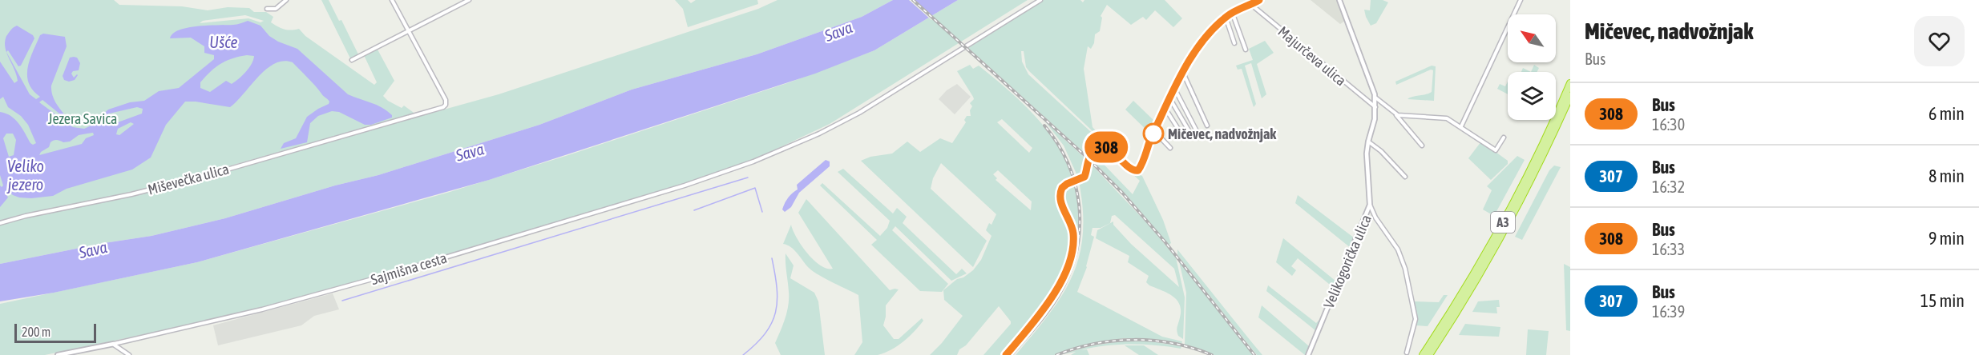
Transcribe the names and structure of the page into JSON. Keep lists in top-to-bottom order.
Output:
{
  "streets": {
    "highway": ["A3"],
    "street": [
      "Majurčeva ulica",
      "Miševečka ulica",
      "Velikogorička ulica",
      "Sajmišna cesta"
    ]
  },
  "crossings": [
    ["Majurčeva ulica", "Velikogorička ulica"]
  ],
  "water": ["Sava", "Ušće", "Veliko jezero"],
  "parks": ["Jezera Savica"],
  "places": ["Mičevec, nadvožnjak"],
  "lines": ["bus line 308"],
  "scale_bar": "200 m",
  "north": "top left",
  "page": {
    "on_map": "308",
    "heading": ["Mičevec, nadvožnjak", "Bus"],
    "list": [
      {
        "mark": "308",
        "name": "Bus",
        "note": "16:30",
        "value": "6 min"
      },
      {
        "mark": "307",
        "name": "Bus",
        "note": "16:32",
        "value": "8 min"
      },
      {
        "mark": "308",
        "name": "Bus",
        "note": "16:33",
        "value": "9 min"
      },
      {
        "mark": "307",
        "name": "Bus",
        "note": "16:39",
        "value": "15 min"
      }
    ],
    "scale": "200 m"
  }
}
